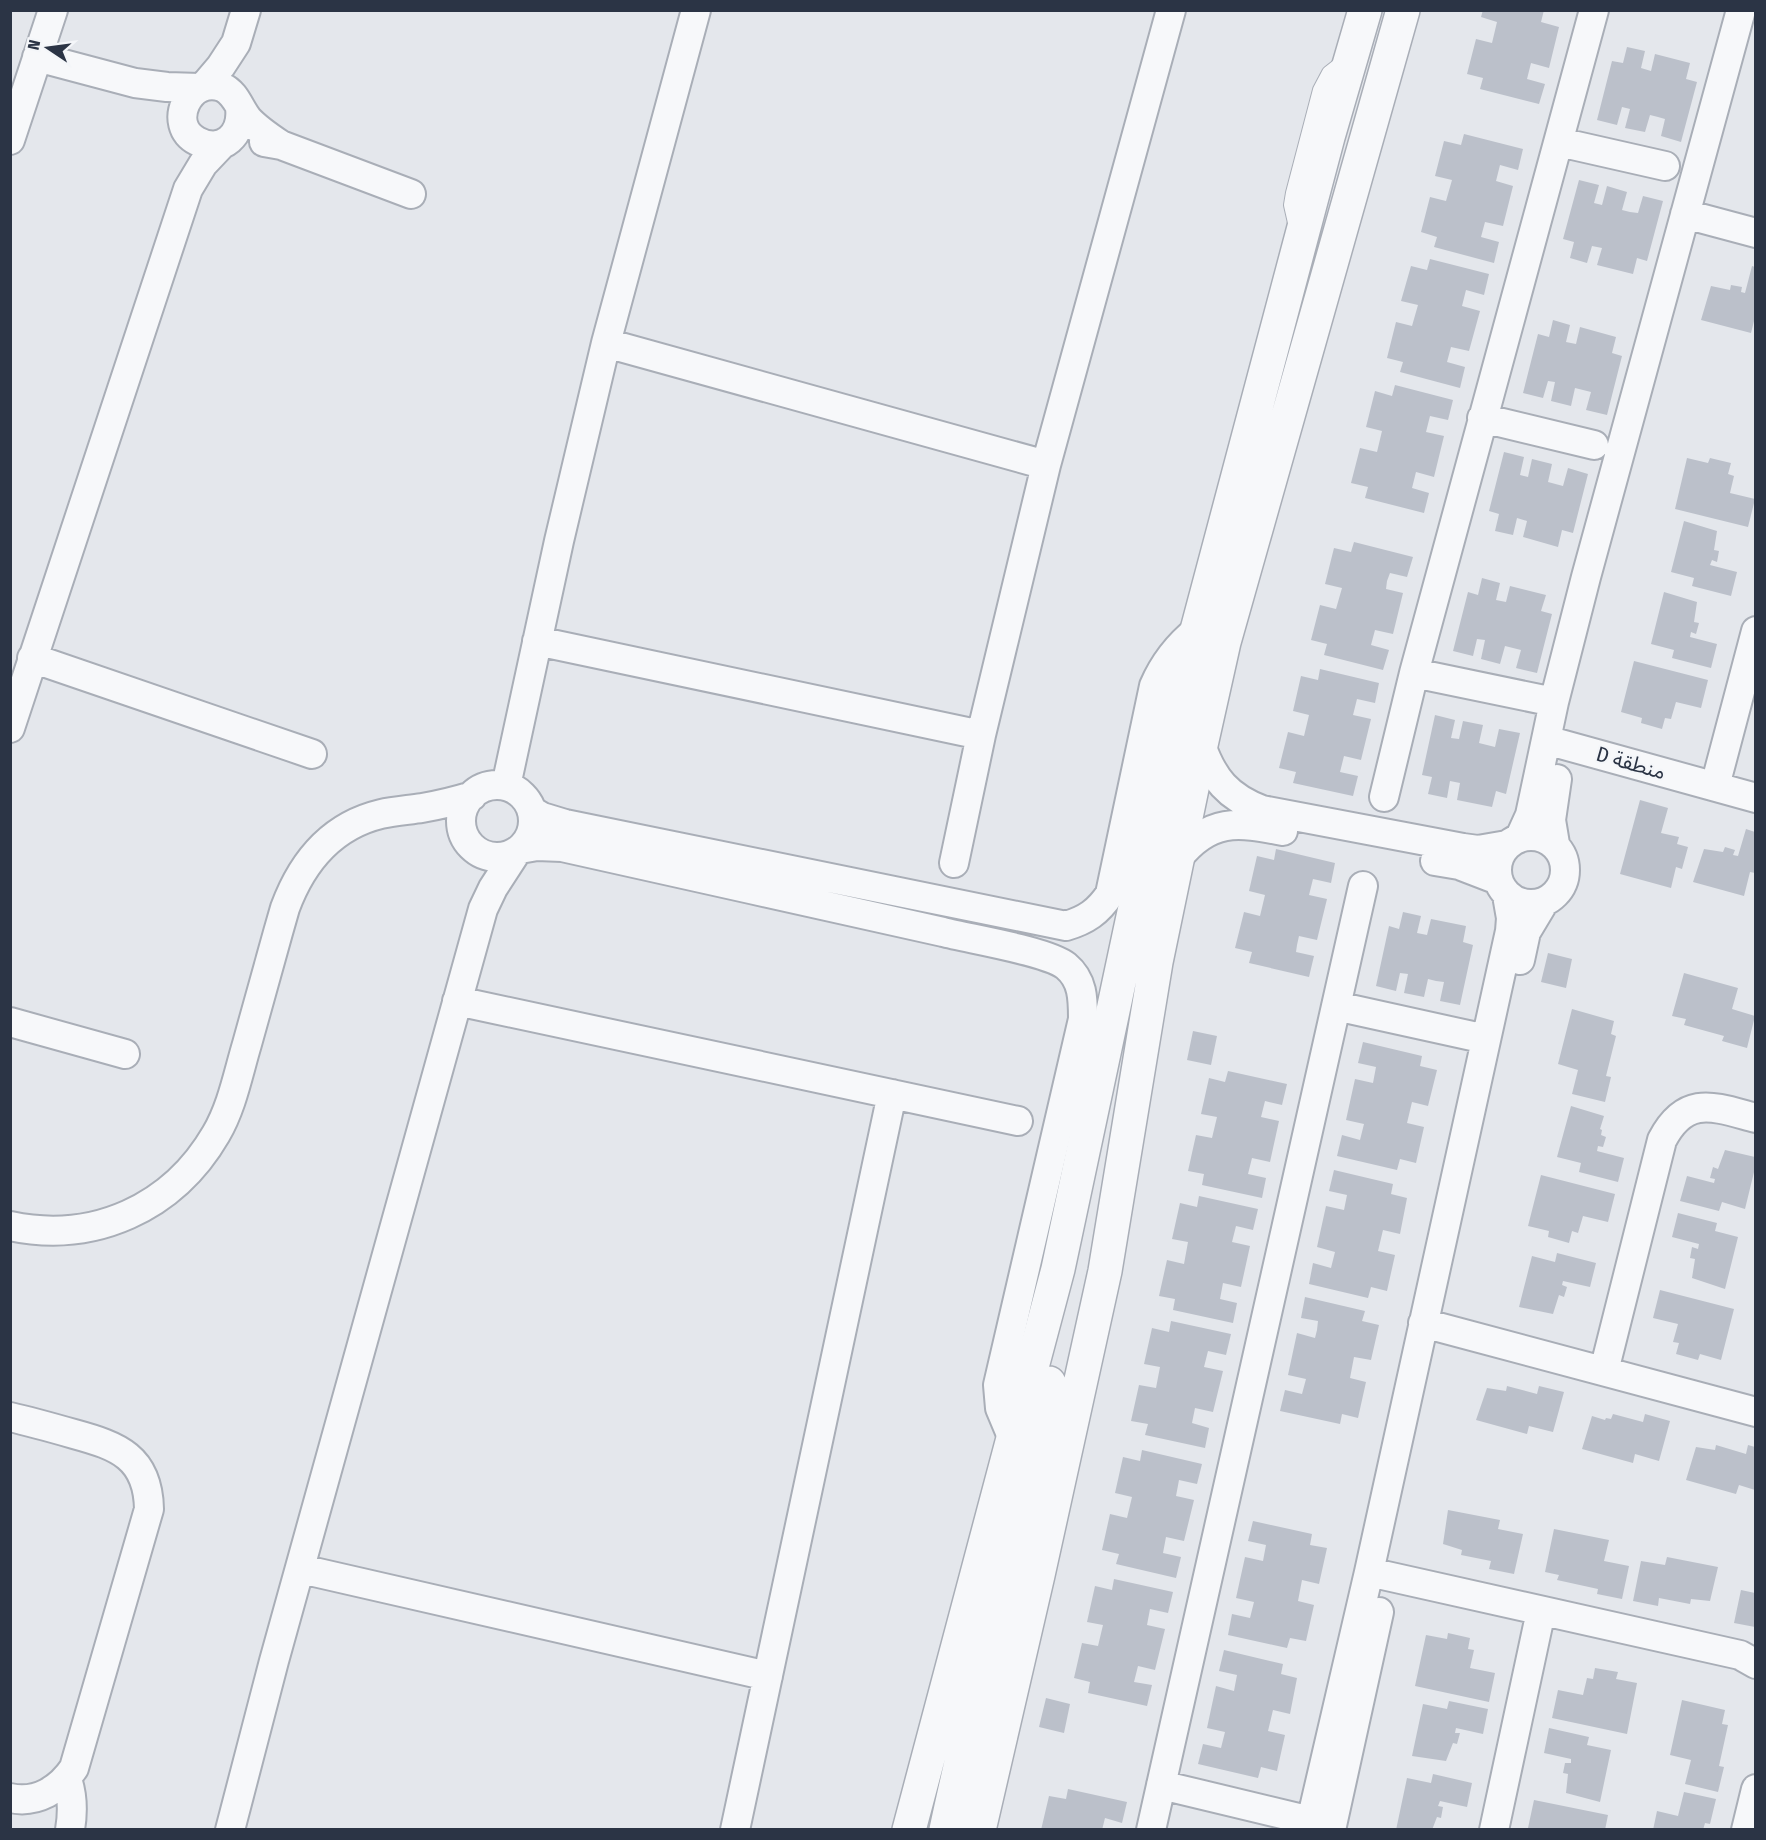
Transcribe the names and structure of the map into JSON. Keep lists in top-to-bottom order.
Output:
{
  "streets": {
    "street": ["D منطقة"]
  },
  "north": "left"
}
